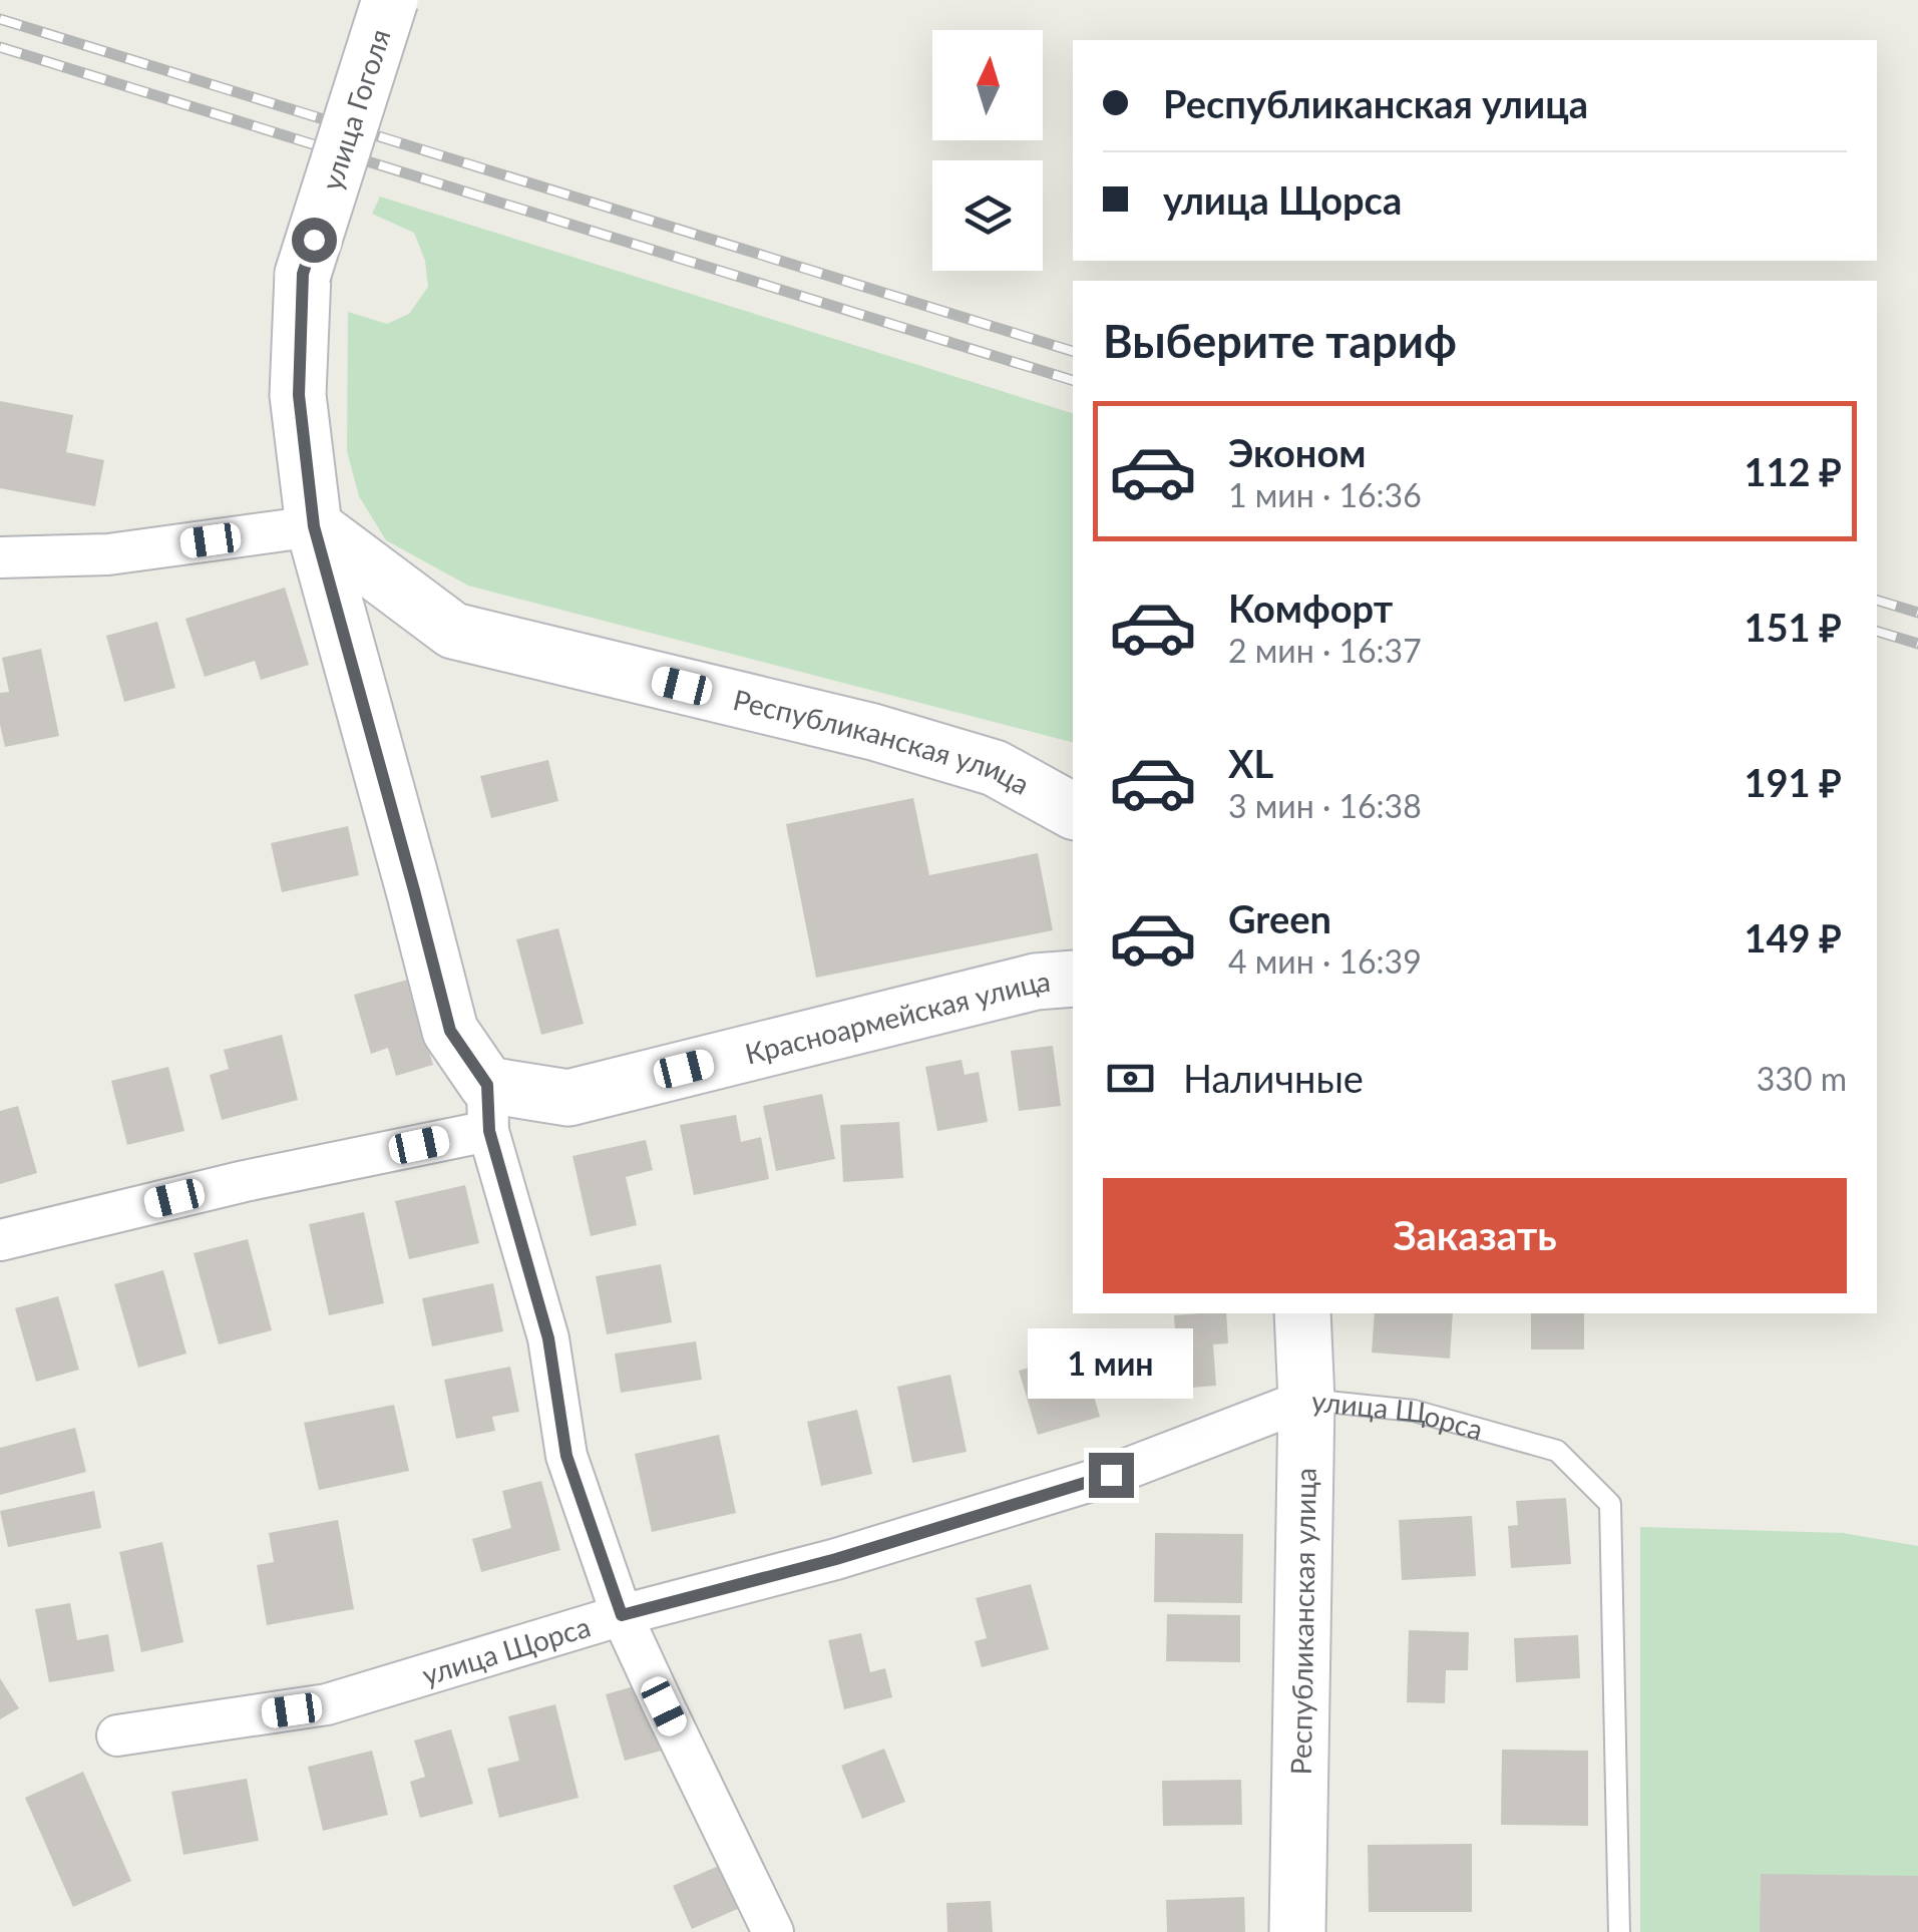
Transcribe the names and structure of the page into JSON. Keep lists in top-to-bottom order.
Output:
{
  "streets": {
    "street": [
      "улица Гоголя",
      "Республиканская улица",
      "Красноармейская улица",
      "улица Щорса"
    ]
  },
  "crossings": [
    ["улица Гоголя", "Республиканская улица"],
    ["Республиканская улица", "улица Щорса"]
  ],
  "north": "top",
  "page": {
    "banner": ["Республиканская улица", "улица Щорса"],
    "heading": "Выберите тариф",
    "list": [
      {
        "name": "Эконом",
        "note": "1 мин · 16:36",
        "value": "112 ₽"
      },
      {
        "name": "Комфорт",
        "note": "2 мин · 16:37",
        "value": "151 ₽"
      },
      {
        "name": "XL",
        "note": "3 мин · 16:38",
        "value": "191 ₽"
      },
      {
        "name": "Green",
        "note": "4 мин · 16:39",
        "value": "149 ₽"
      }
    ],
    "pay": ["Наличные", "330 m"],
    "buttons": "Заказать",
    "bubble": "1 мин"
  }
}
